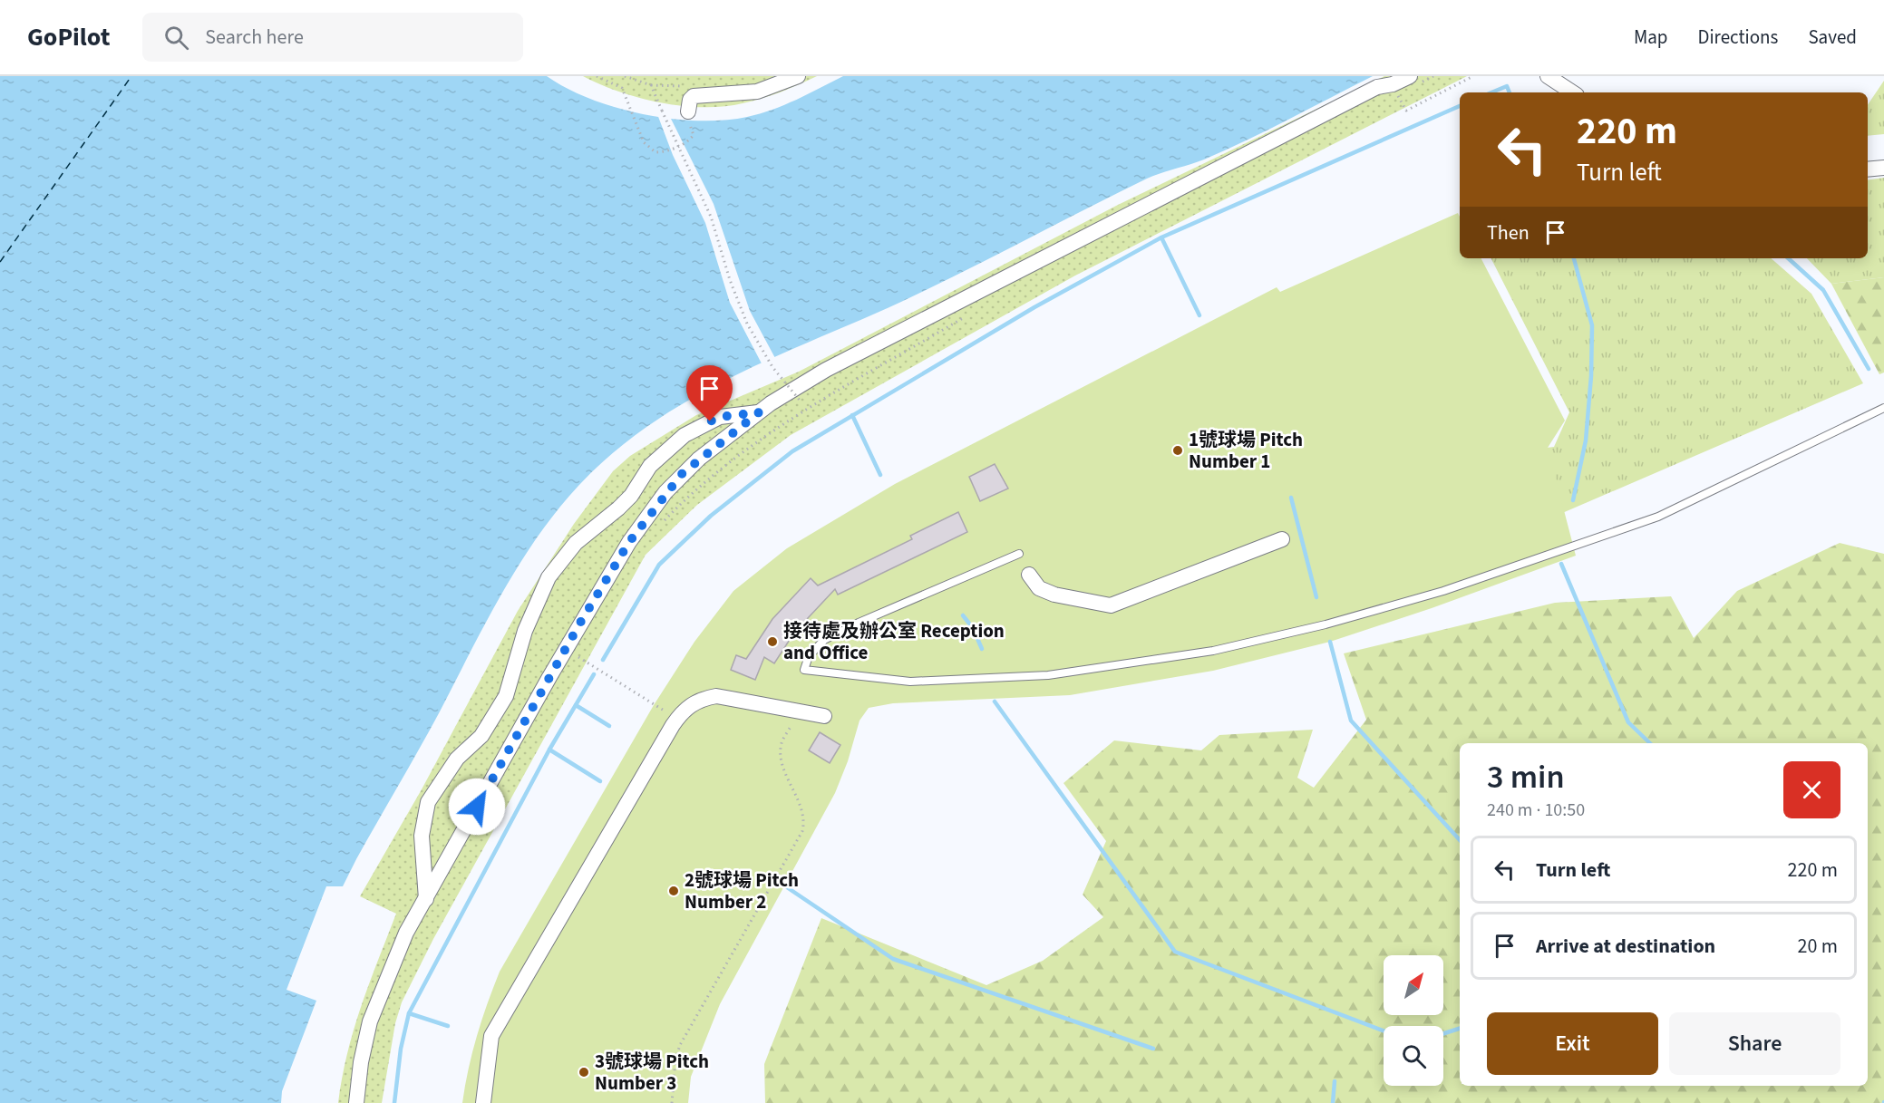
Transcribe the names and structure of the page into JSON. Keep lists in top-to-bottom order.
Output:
{
  "places": [
    "1號球場 Pitch Number 1",
    "接待處及辦公室 Reception and Office",
    "2號球場 Pitch Number 2",
    "3號球場 Pitch Number 3"
  ],
  "north": "top right",
  "page": {
    "header": "GoPilot",
    "search": "Search here",
    "nav": ["Map", "Directions", "Saved"],
    "turn": ["220 m", "Turn left"],
    "then": "Then",
    "heading": ["3 min", "240 m · 10:50"],
    "list": [
      {
        "name": "Turn left",
        "value": "220 m"
      },
      {
        "name": "Arrive at destination",
        "value": "20 m"
      }
    ],
    "buttons": ["Exit", "Share"]
  }
}
